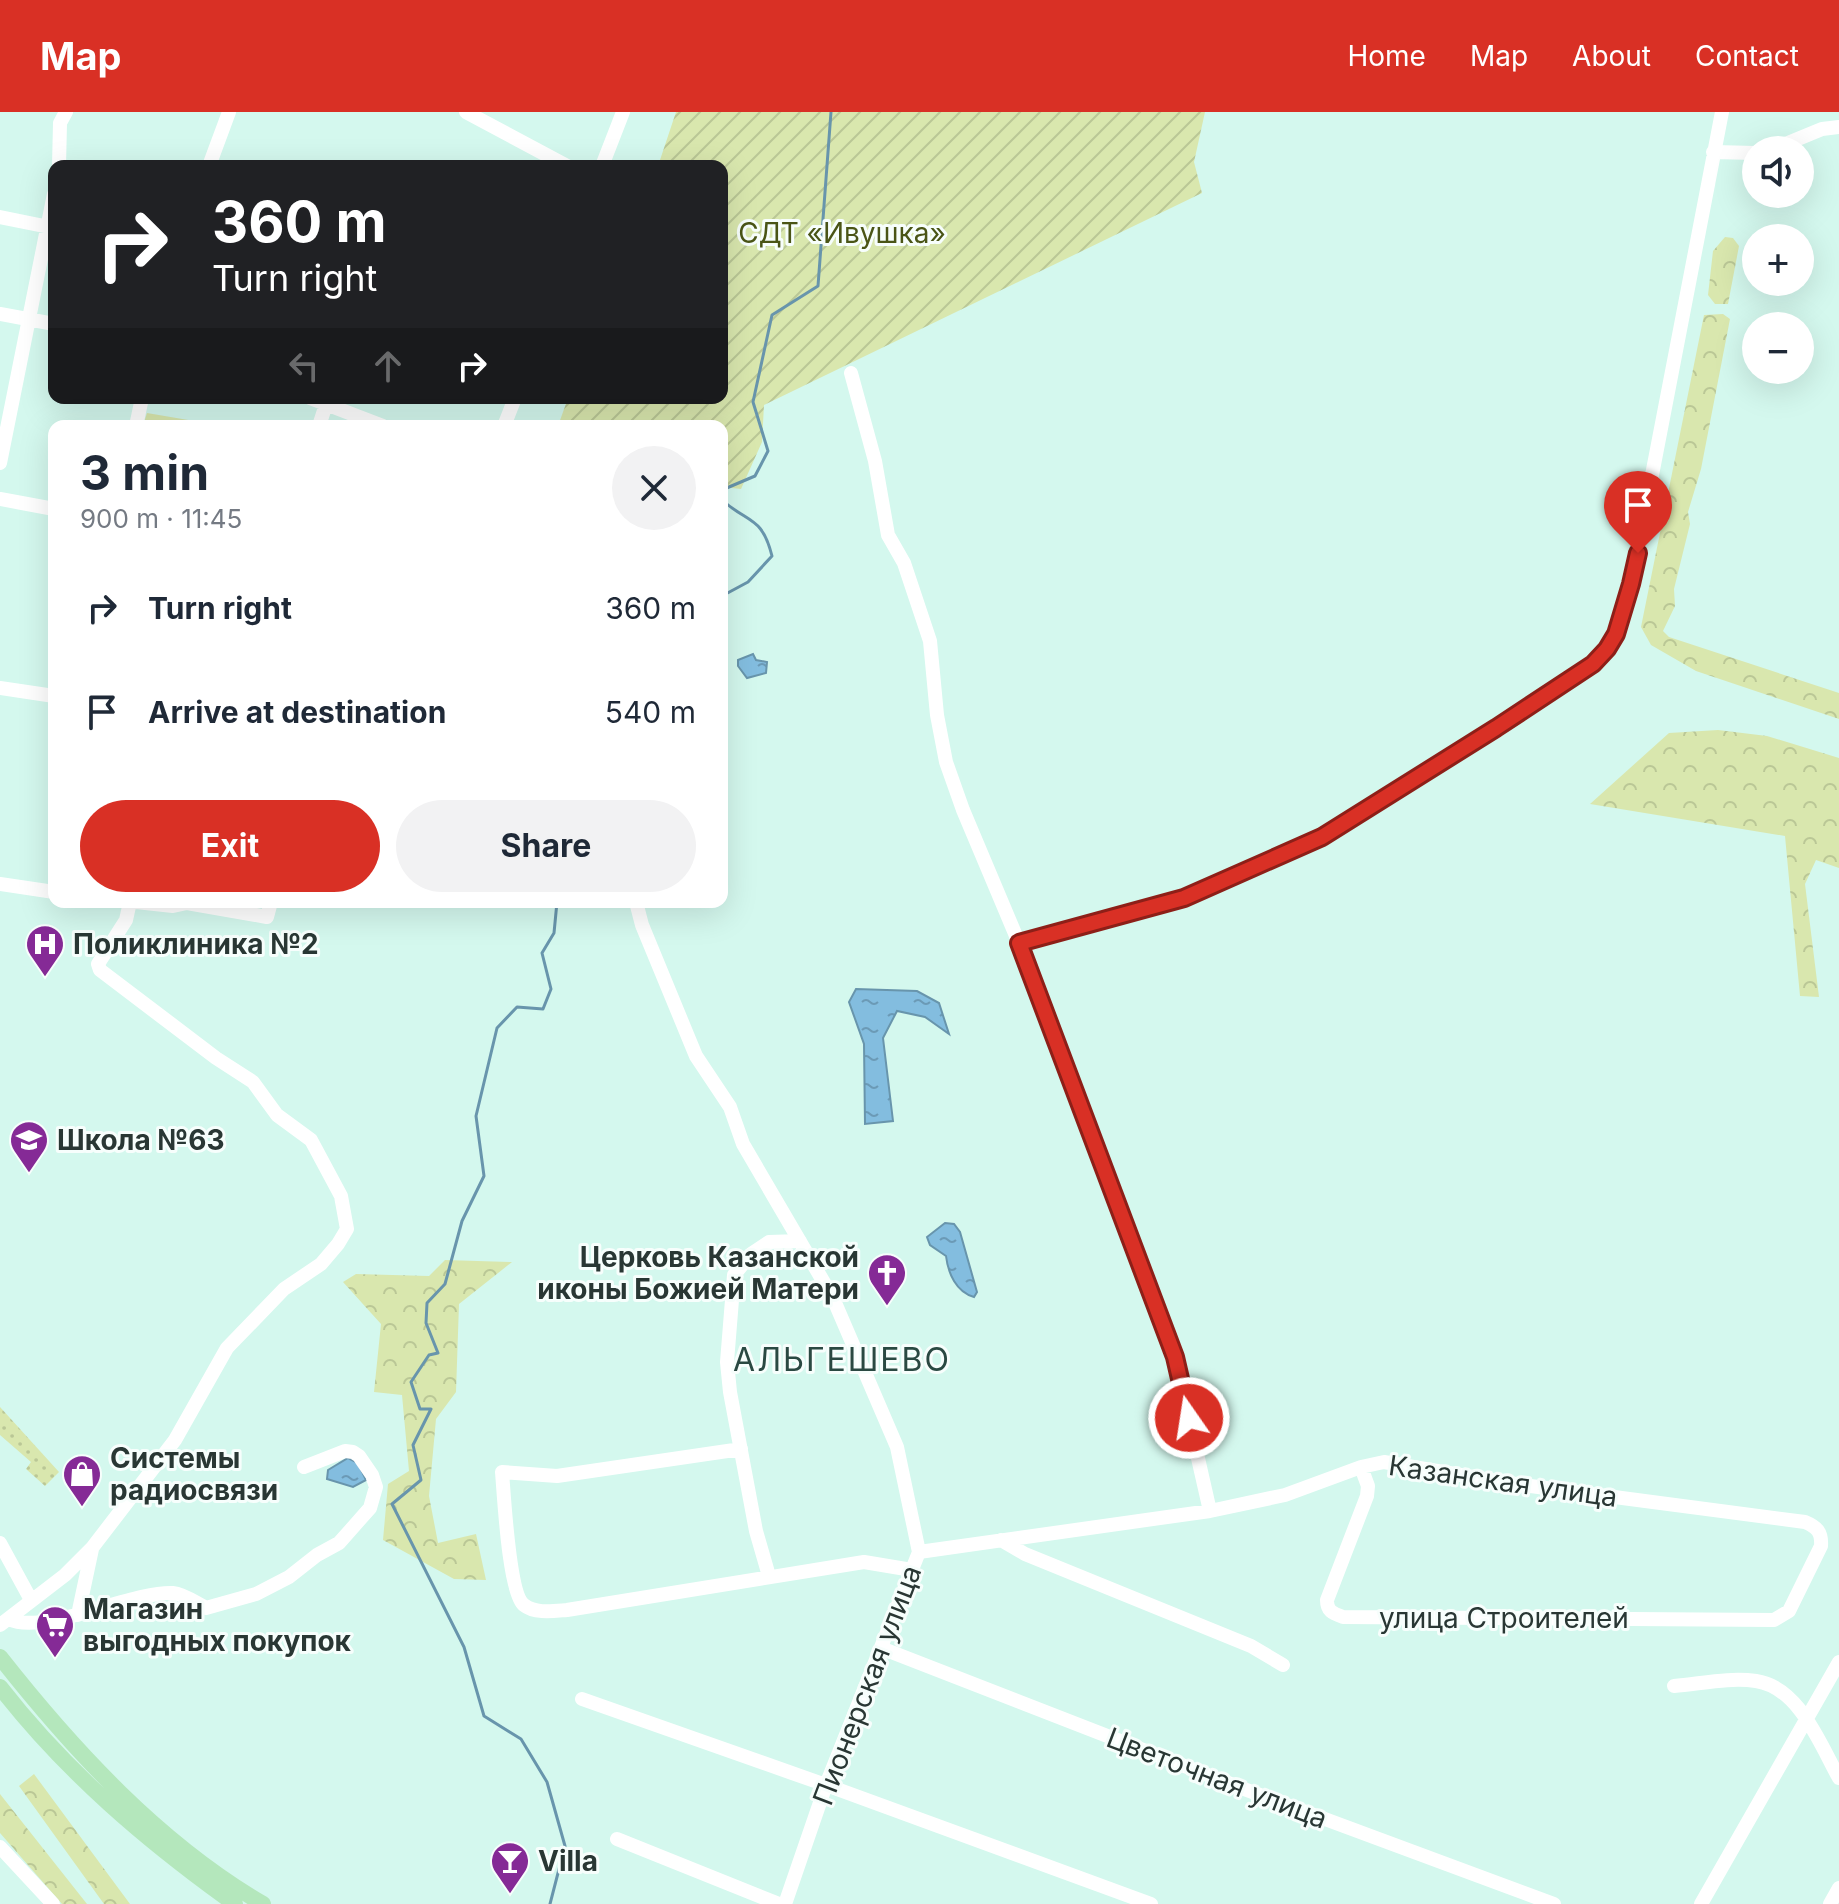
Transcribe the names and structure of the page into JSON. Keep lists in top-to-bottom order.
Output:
{
  "streets": {
    "street": [
      "Казанская улица",
      "улица Строителей",
      "Пионерская улица",
      "Цветочная улица"
    ]
  },
  "crossings": [
    ["Казанская улица", "улица Строителей"],
    ["Казанская улица", "Пионерская улица"],
    ["Пионерская улица", "Цветочная улица"]
  ],
  "districts": ["АЛЬГЕШЕВО"],
  "parks": ["СДТ «Ивушка»"],
  "places": {
    "hospital": ["Поликлиника №2"],
    "school or university": ["Школа №63"],
    "church": ["Церковь Казанской иконы Божией Матери"],
    "shop": ["Системы радиосвязи"],
    "supermarket": ["Магазин выгодных покупок"],
    "bar": ["Villa"]
  },
  "page": {
    "header": "Map",
    "nav": [
      "Home",
      "Map",
      "About",
      "Contact"
    ],
    "map_buttons": ["+", "−"],
    "turn": ["360 m", "Turn right"],
    "heading": ["3 min", "900 m · 11:45"],
    "list": [
      {
        "name": "Turn right",
        "value": "360 m"
      },
      {
        "name": "Arrive at destination",
        "value": "540 m"
      }
    ],
    "buttons": ["Exit", "Share"]
  }
}
